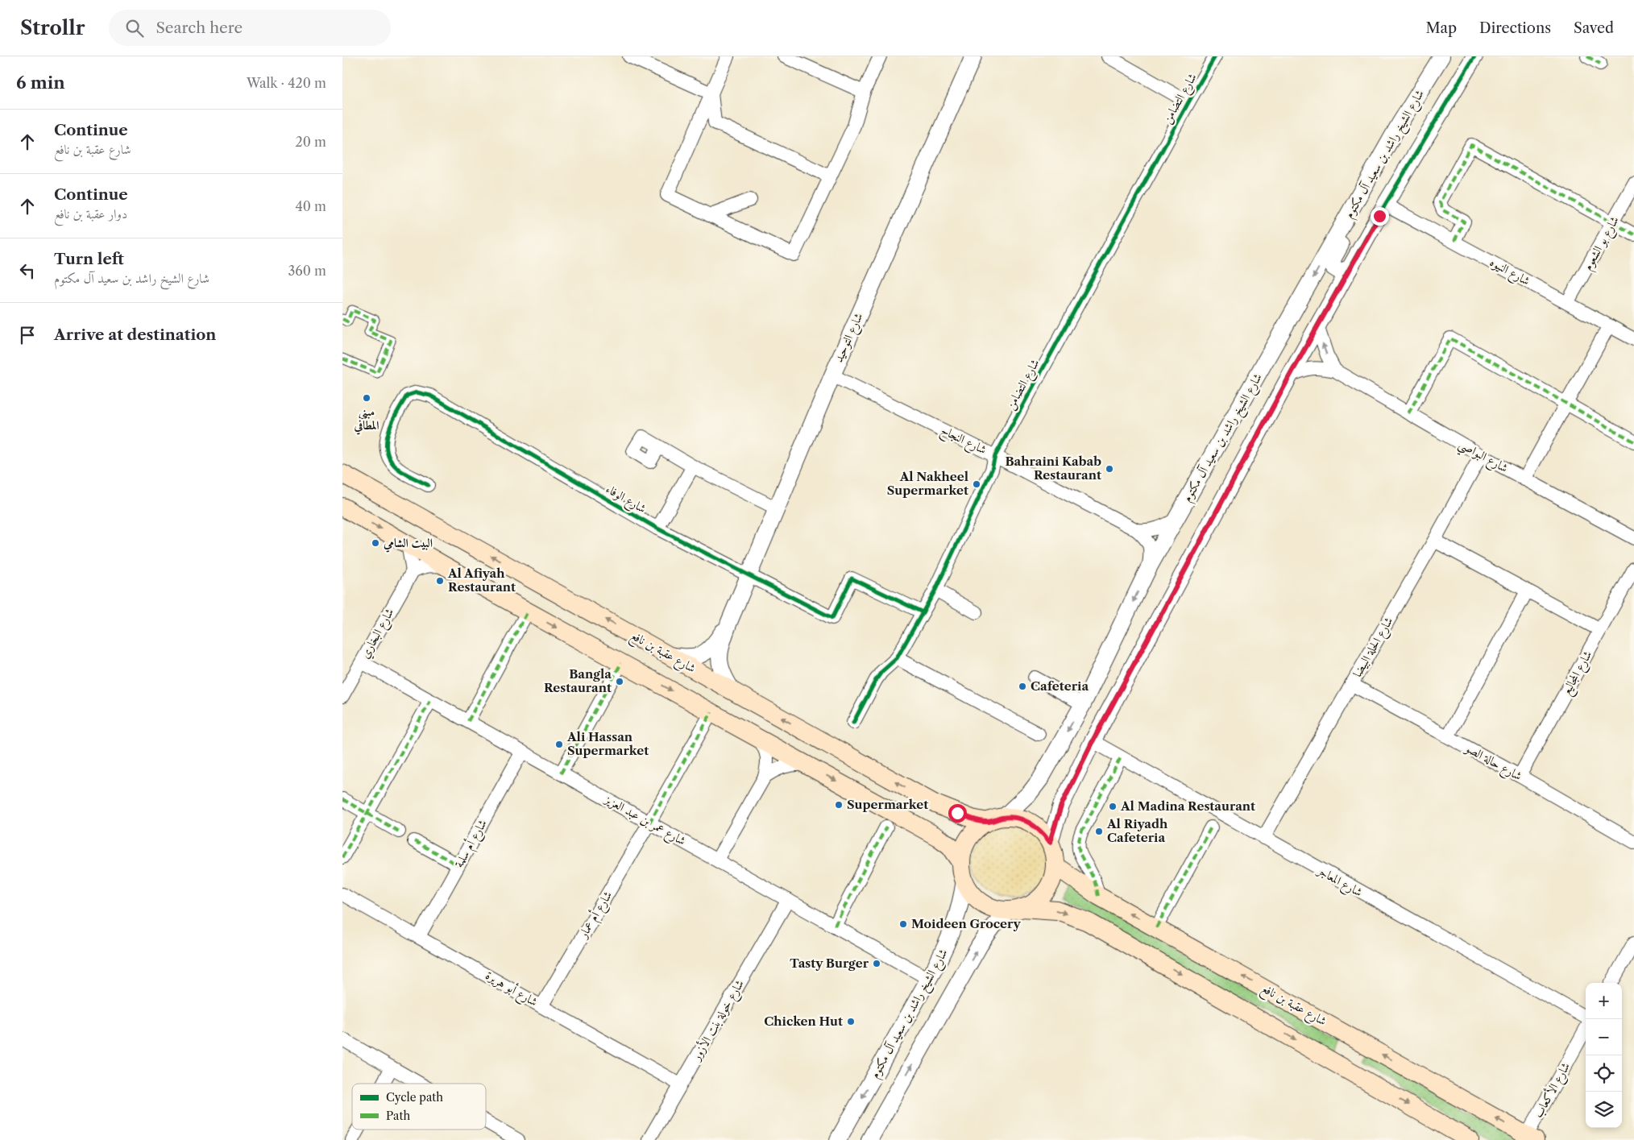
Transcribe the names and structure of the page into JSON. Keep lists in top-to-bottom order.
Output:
{
  "streets": {
    "main road": ["شارع عقبة بن نافع"],
    "street": [
      "شارع التضامن",
      "شارع الشيخ راشد بن سعيد آل مكتوم",
      "شارع بو الشعوم",
      "شارع النيوه",
      "شارع التوحيد",
      "شارع النجاح",
      "شارع البواصي",
      "شارع الوفاء",
      "شارع البخاري",
      "شارع الحلة البيضا",
      "شارع المجاليع",
      "شارع حالة الصو",
      "شارع عمر بن عبد العزيز",
      "شارع أم سلمة",
      "شارع المعاجر",
      "شارع أم عمار",
      "شارع أبو هريرة",
      "شارع خولة بنت الأزور",
      "شارع الأكعاب"
    ]
  },
  "crossings": [
    ["شارع التضامن", "شارع النجاح"],
    ["شارع التضامن", "شارع الوفاء"],
    ["شارع الشيخ راشد بن سعيد آل مكتوم", "شارع النجاح"],
    ["شارع الشيخ راشد بن سعيد آل مكتوم", "شارع عقبة بن نافع"],
    ["شارع الشيخ راشد بن سعيد آل مكتوم", "شارع عمر بن عبد العزيز"],
    ["شارع بو الشعوم", "شارع النيوه"],
    ["شارع التوحيد", "شارع النجاح"],
    ["شارع التوحيد", "شارع الوفاء"],
    ["شارع التوحيد", "شارع عقبة بن نافع"],
    ["شارع البواصي", "شارع الحلة البيضا"],
    ["شارع البخاري", "شارع عمر بن عبد العزيز"],
    ["شارع الحلة البيضا", "شارع حالة الصو"],
    ["شارع الحلة البيضا", "شارع المعاجر"],
    ["شارع عقبة بن نافع", "شارع الأكعاب"],
    ["شارع المجاليع", "شارع حالة الصو"],
    ["شارع عمر بن عبد العزيز", "شارع أم سلمة"],
    ["شارع عمر بن عبد العزيز", "شارع أم عمار"],
    ["شارع عمر بن عبد العزيز", "شارع خولة بنت الأزور"],
    ["شارع أم سلمة", "شارع أبو هريرة"],
    ["شارع أم عمار", "شارع أبو هريرة"],
    ["شارع أبو هريرة", "شارع خولة بنت الأزور"]
  ],
  "places": [
    "مبنى المطافي",
    "Bahraini Kabab Restaurant",
    "Al Nakheel Supermarket",
    "البيت الشامي",
    "Al Afiyah Restaurant",
    "Bangla Restaurant",
    "Cafeteria",
    "Ali Hassan Supermarket",
    "Supermarket",
    "Al Madina Restaurant",
    "Al Riyadh Cafeteria",
    "Moideen Grocery",
    "Tasty Burger",
    "Chicken Hut"
  ],
  "legend": ["Cycle path", "Path"],
  "page": {
    "header": "Strollr",
    "search": "Search here",
    "nav": ["Map", "Directions", "Saved"],
    "heading": ["6 min", "Walk · 420 m"],
    "list": [
      ["Continue", "شارع عقبة بن نافع", "20 m"],
      ["Continue", "دوار عقبة بن نافع", "40 m"],
      ["Turn left", "شارع الشيخ راشد بن سعيد آل مكتوم", "360 m"],
      "Arrive at destination"
    ],
    "map_buttons": ["+", "−"]
  }
}
